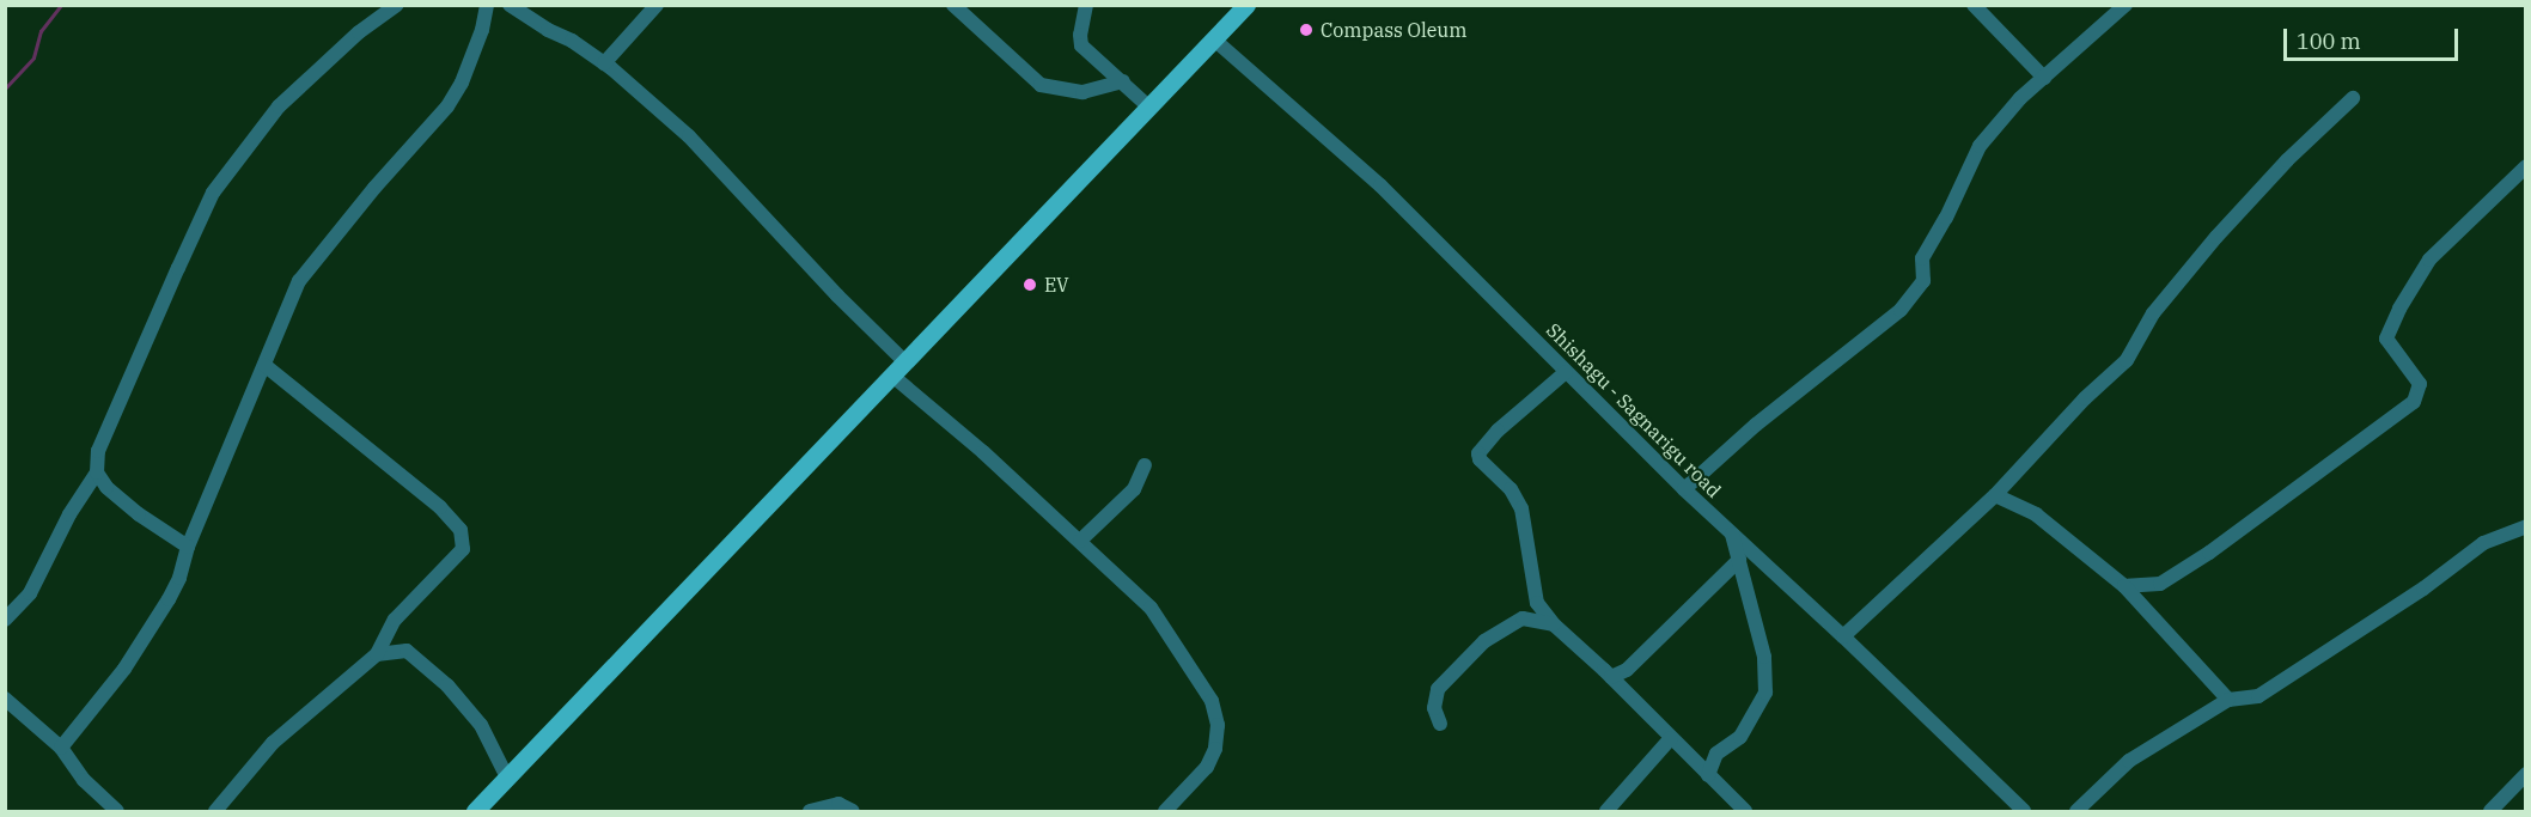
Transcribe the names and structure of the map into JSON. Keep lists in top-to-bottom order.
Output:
{
  "streets": {
    "street": ["Shishagu - Sagnarigu road"]
  },
  "places": ["Compass Oleum", "EV"],
  "scale_bar": "100 m"
}
